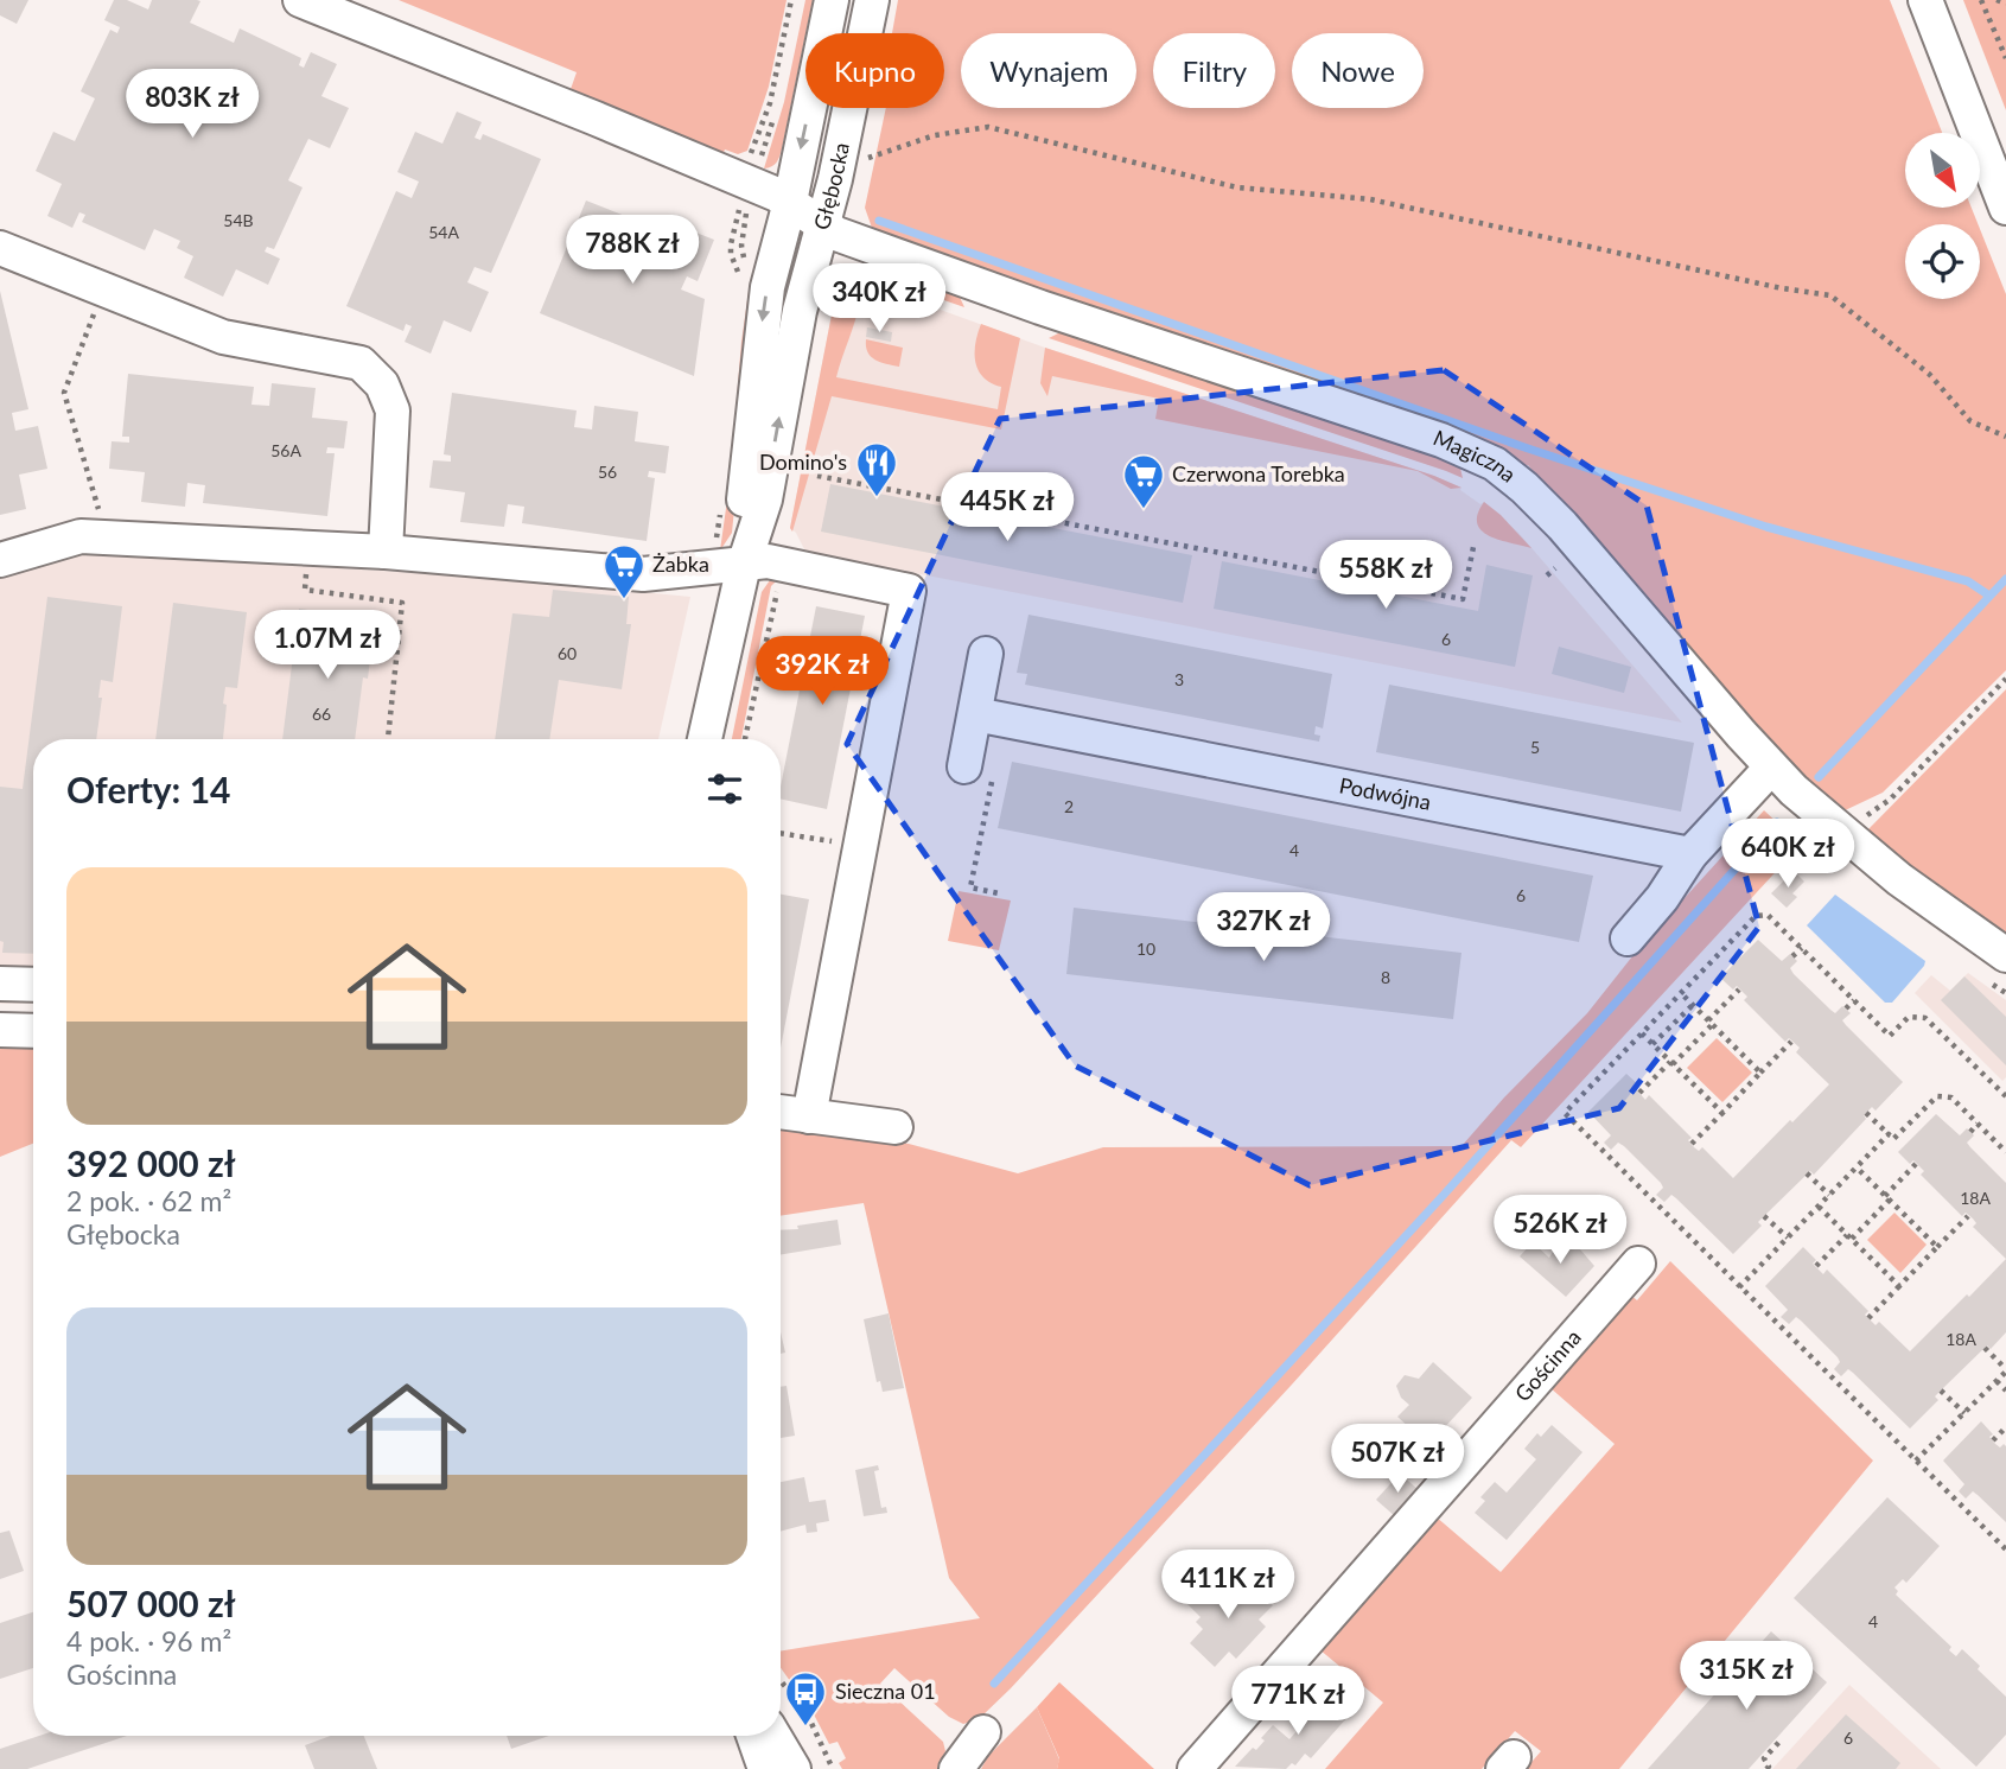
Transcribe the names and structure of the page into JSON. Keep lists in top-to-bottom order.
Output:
{
  "streets": {
    "street": [
      "Głębocka",
      "Magiczna",
      "Podwójna",
      "Gościnna"
    ]
  },
  "crossings": [
    ["Głębocka", "Magiczna"]
  ],
  "places": {
    "restaurant": ["Domino's"],
    "supermarket": ["Czerwona Torebka", "Żabka"],
    "bus stop": ["Sieczna 01"]
  },
  "house_numbers": [
    "54B",
    "54A",
    "56A",
    "56",
    "6",
    "60",
    "3",
    "66",
    "5",
    "2",
    "4",
    "6",
    "10",
    "8",
    "18A",
    "18A",
    "4",
    "6"
  ],
  "north": "bottom right",
  "page": {
    "chip": [
      "Kupno",
      "Wynajem",
      "Filtry",
      "Nowe"
    ],
    "price": [
      "803K zł",
      "788K zł",
      "340K zł",
      "445K zł",
      "558K zł",
      "1.07M zł",
      "392K zł",
      "640K zł",
      "327K zł",
      "526K zł",
      "507K zł",
      "411K zł",
      "315K zł",
      "771K zł"
    ],
    "heading": "Oferty: 14",
    "list": [
      {
        "name": "392 000 zł",
        "note": "2 pok. · 62 m² · Głębocka"
      },
      {
        "name": "507 000 zł",
        "note": "4 pok. · 96 m² · Gościnna"
      }
    ]
  }
}
